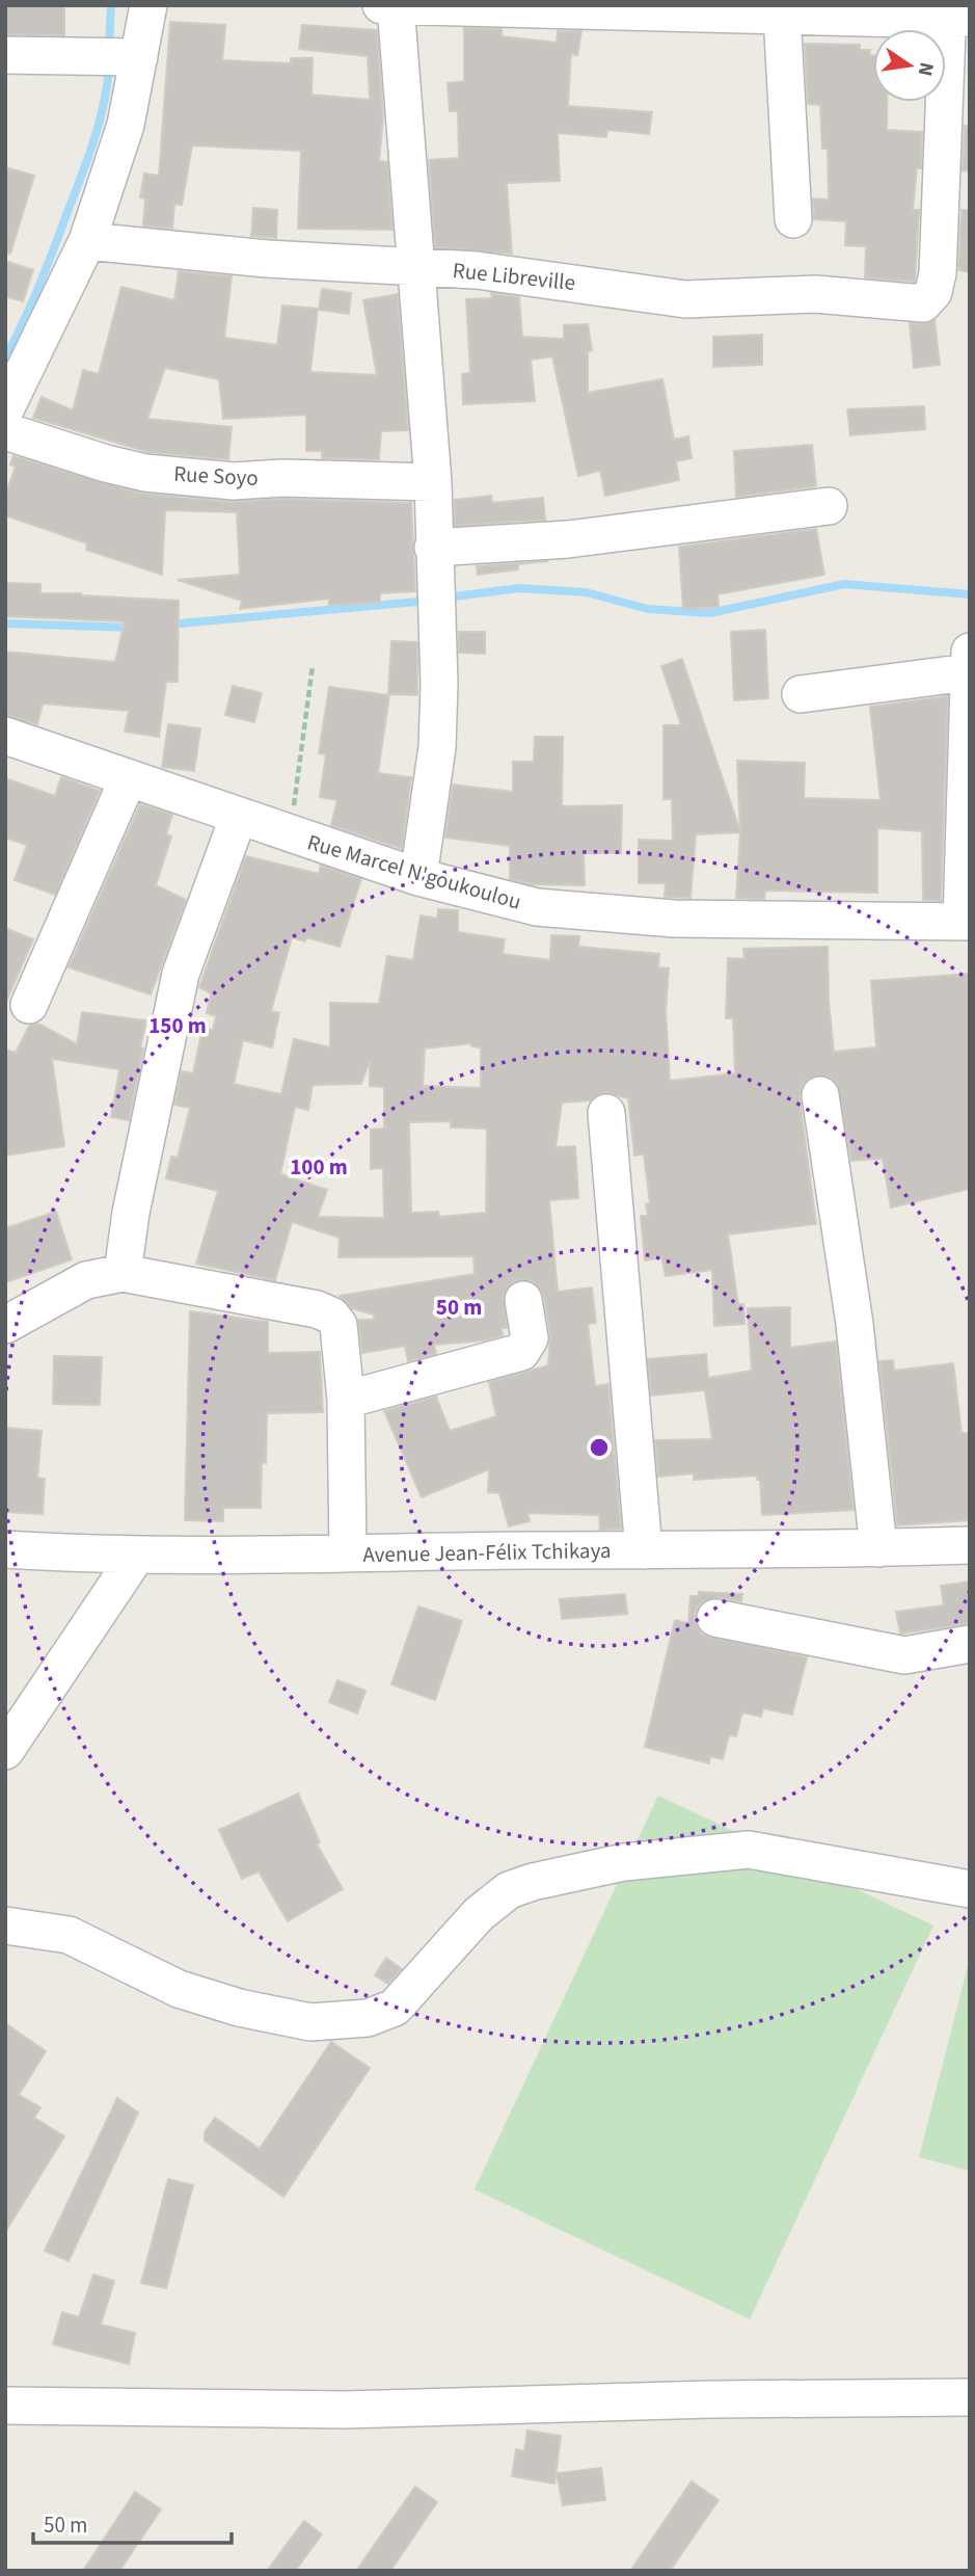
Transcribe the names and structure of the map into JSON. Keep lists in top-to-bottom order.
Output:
{
  "streets": {
    "street": [
      "Rue Libreville",
      "Rue Soyo",
      "Rue Marcel N'goukoulou",
      "Avenue Jean-Félix Tchikaya"
    ]
  },
  "scale_bar": "50 m",
  "north": "right",
  "rings": ["150 m", "100 m", "50 m"]
}
